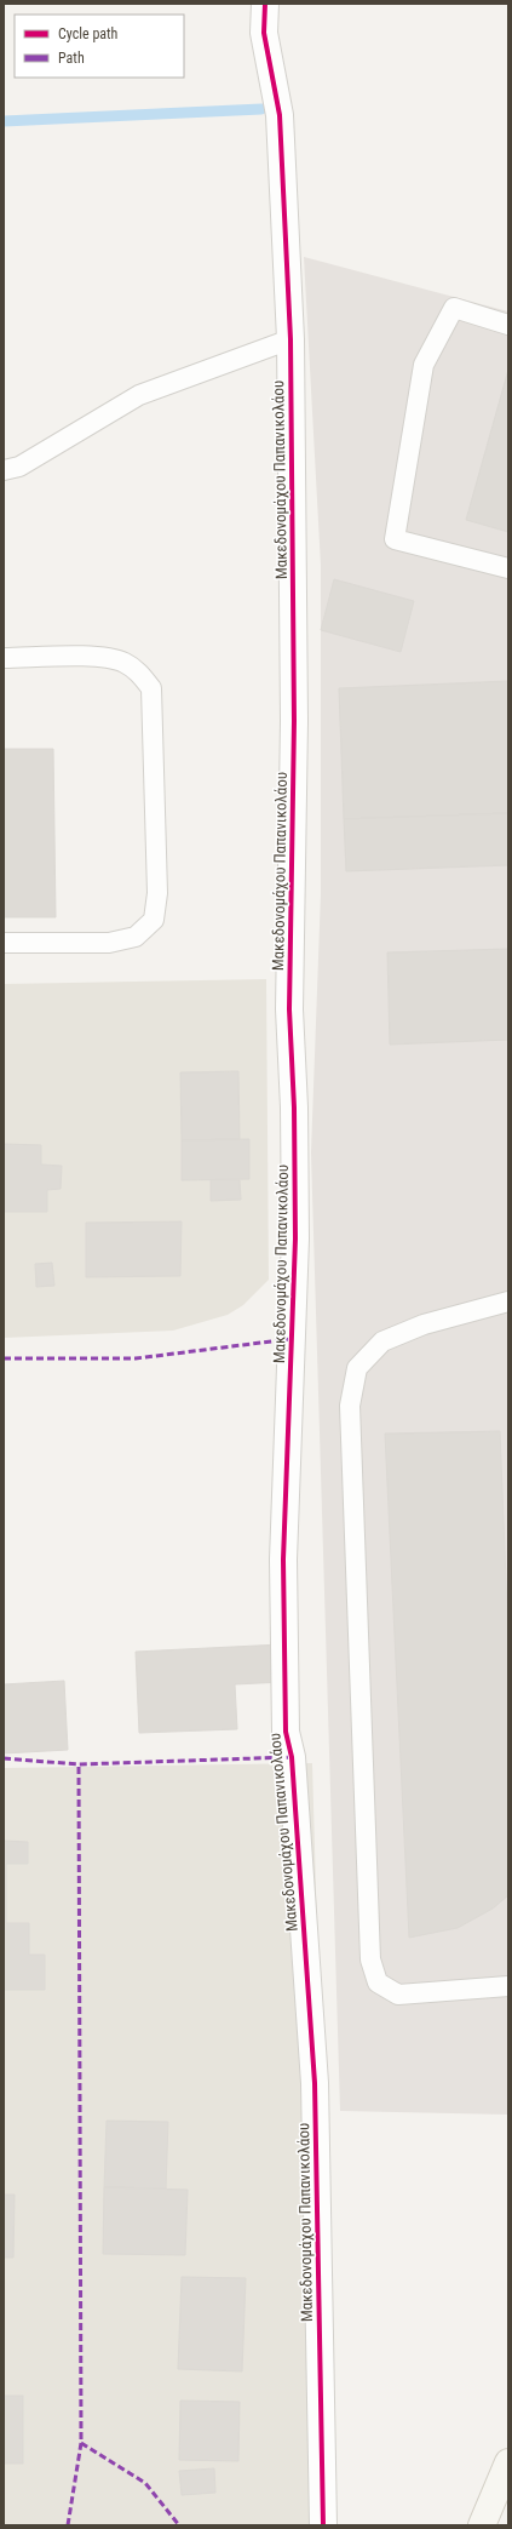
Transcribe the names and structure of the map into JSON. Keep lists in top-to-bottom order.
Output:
{
  "streets": {
    "street": ["Μακεδονομάχου Παπανικολάου"]
  },
  "legend": ["Cycle path", "Path"]
}
